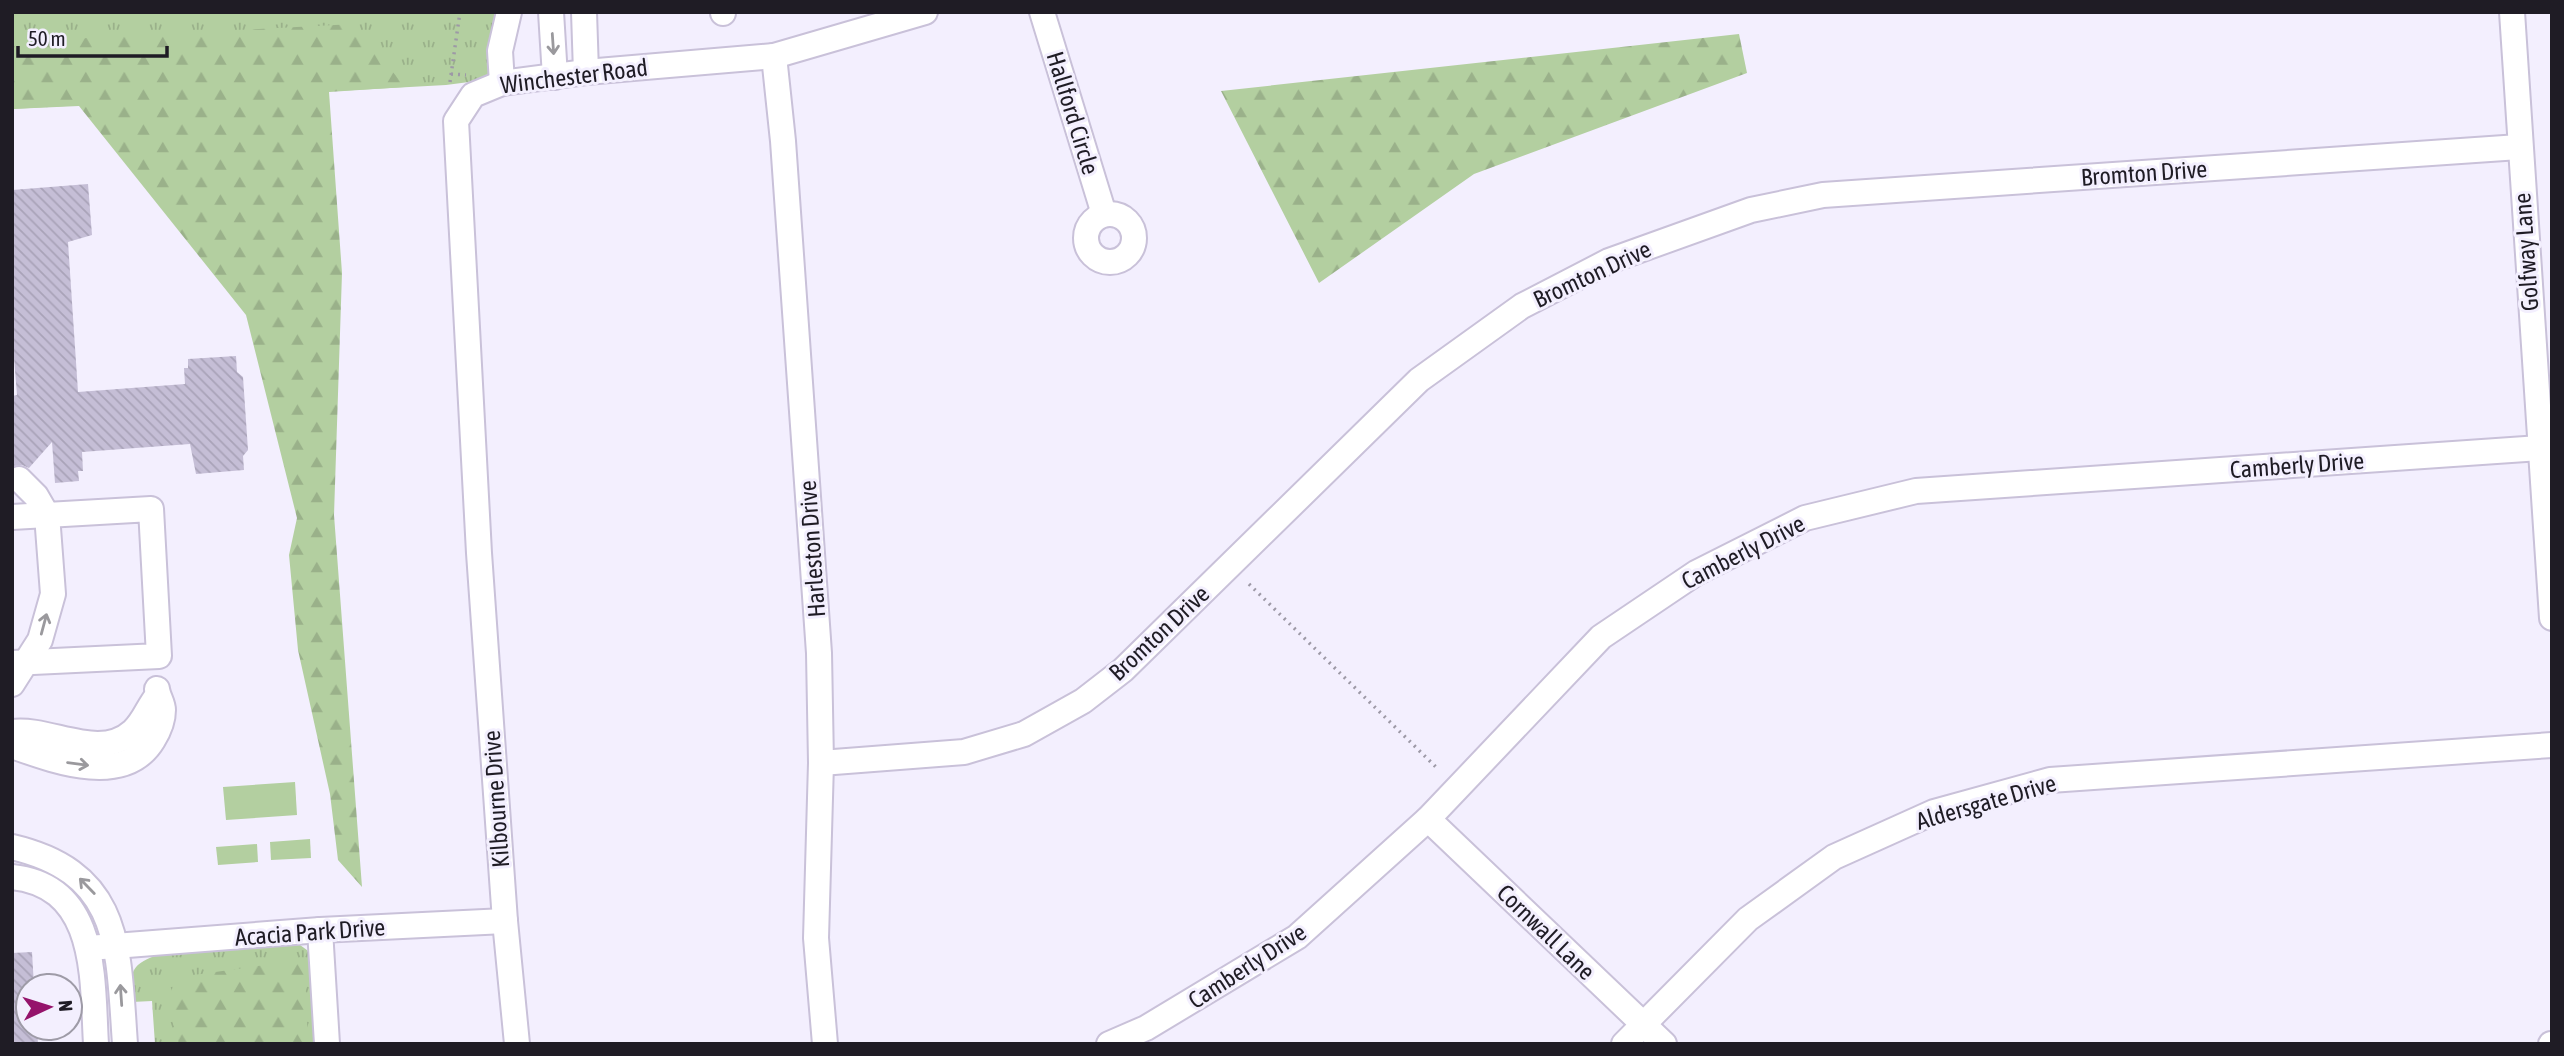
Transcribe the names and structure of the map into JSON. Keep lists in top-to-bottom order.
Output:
{
  "streets": {
    "street": [
      "Winchester Road",
      "Hallford Circle",
      "Bromton Drive",
      "Golfway Lane",
      "Camberly Drive",
      "Harleston Drive",
      "Kilbourne Drive",
      "Aldersgate Drive",
      "Acacia Park Drive",
      "Cornwall Lane"
    ]
  },
  "crossings": [
    ["Winchester Road", "Harleston Drive"],
    ["Winchester Road", "Kilbourne Drive"],
    ["Bromton Drive", "Golfway Lane"],
    ["Bromton Drive", "Harleston Drive"],
    ["Golfway Lane", "Camberly Drive"],
    ["Camberly Drive", "Cornwall Lane"],
    ["Kilbourne Drive", "Acacia Park Drive"],
    ["Aldersgate Drive", "Cornwall Lane"]
  ],
  "scale_bar": "50 m",
  "north": "right"
}
